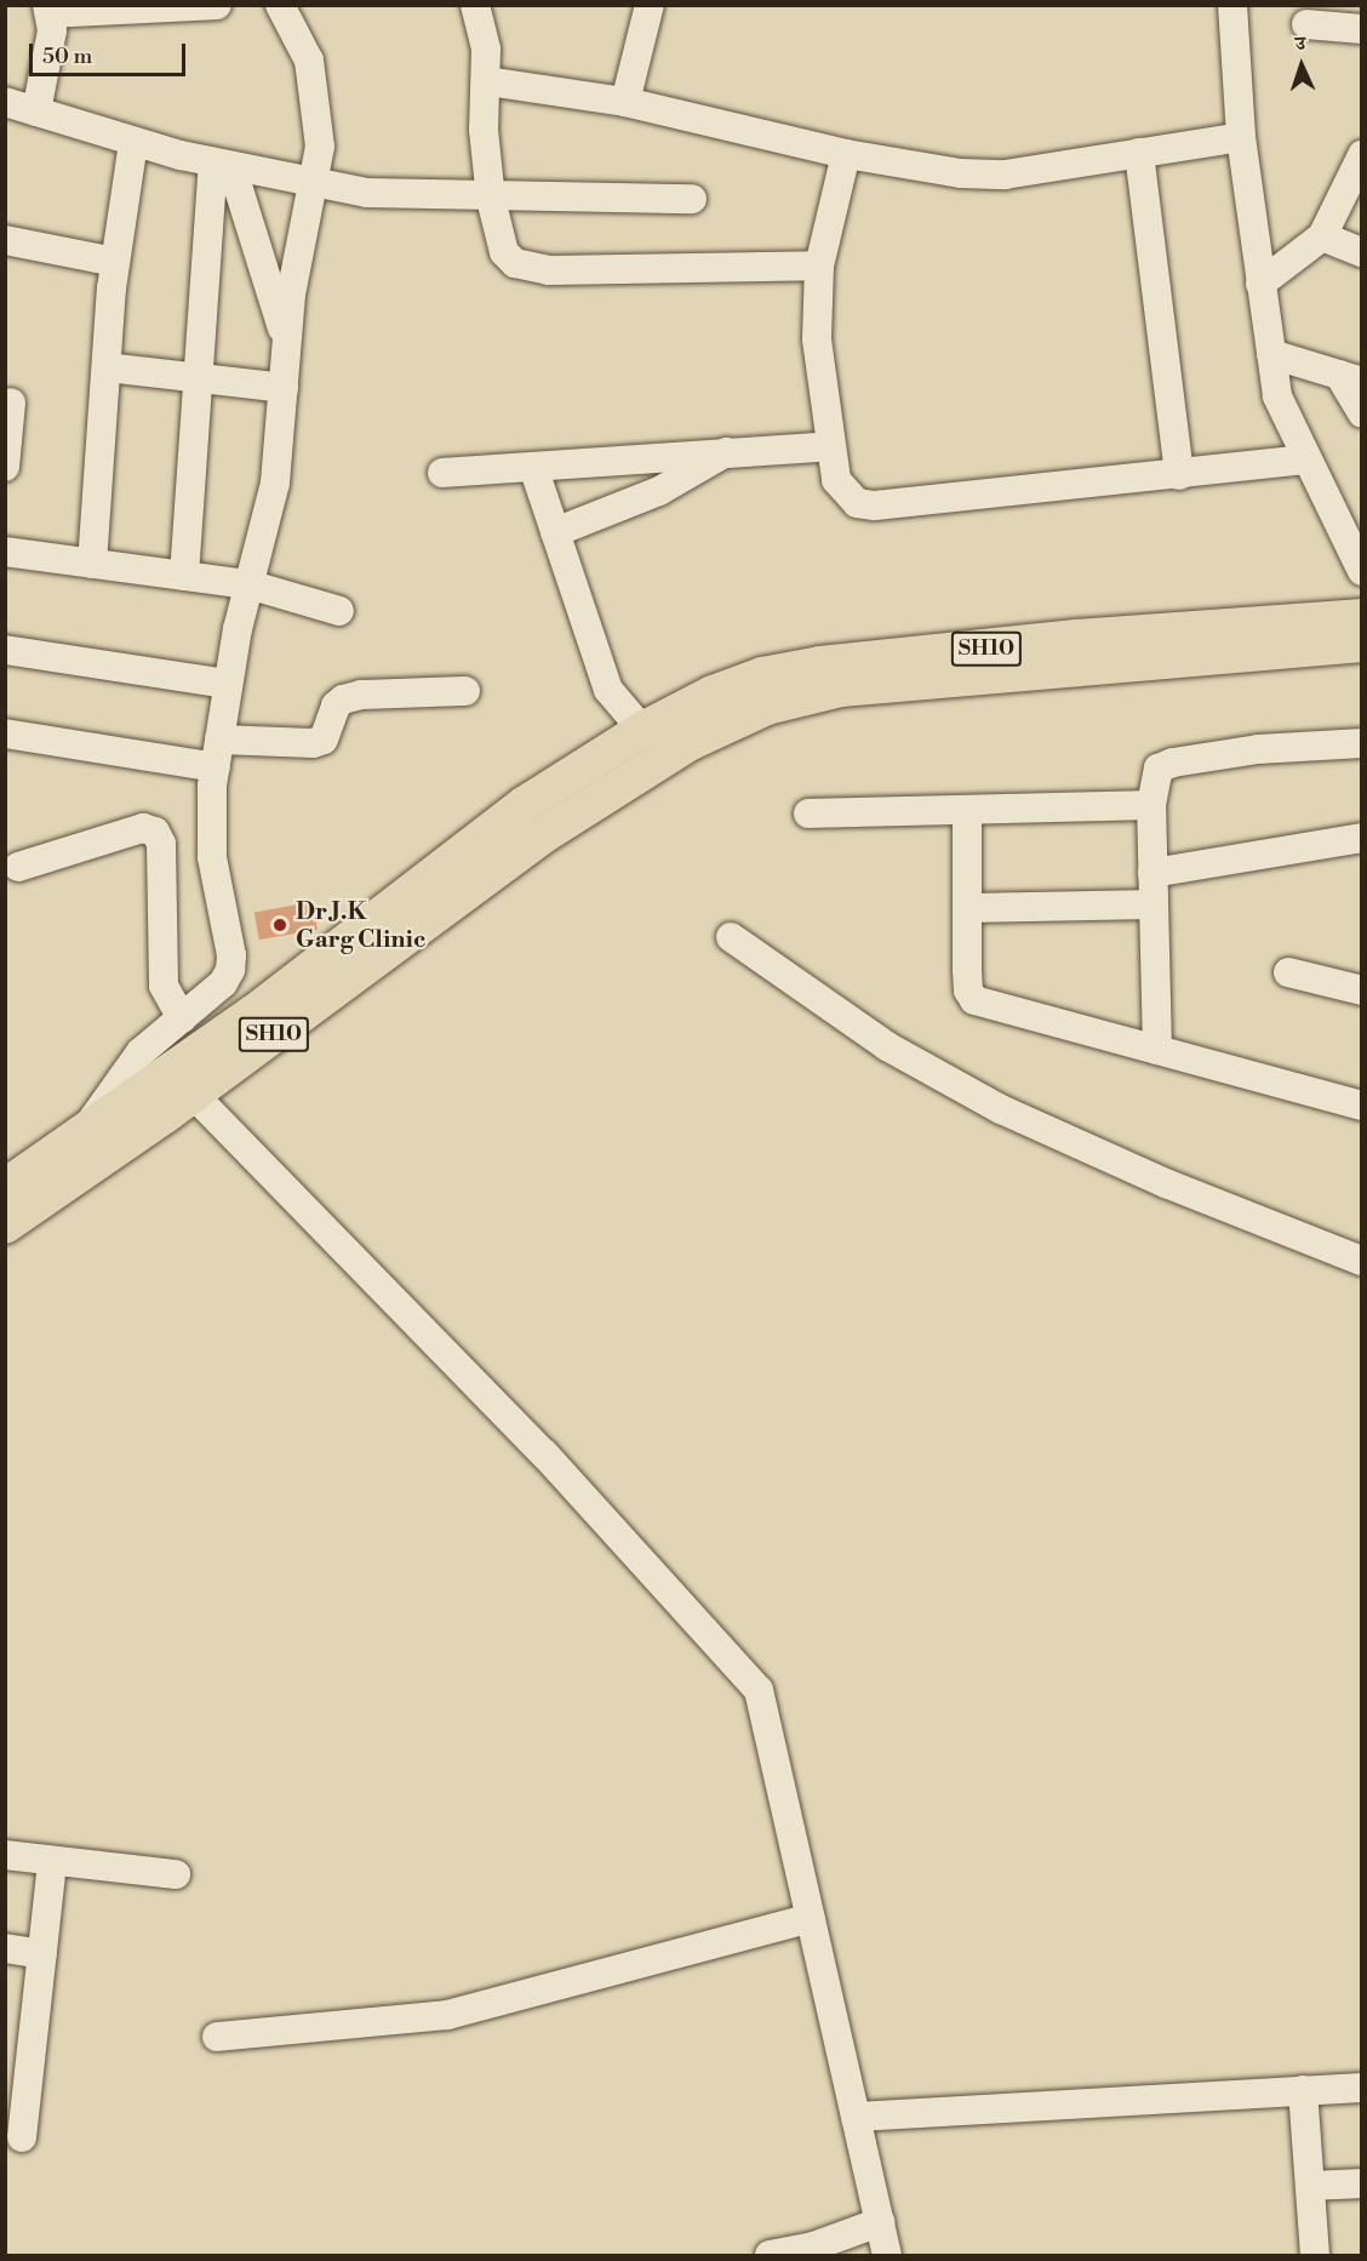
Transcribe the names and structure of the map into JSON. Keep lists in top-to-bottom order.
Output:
{
  "streets": {
    "main road": ["SH10"]
  },
  "places": ["Dr J.K Garg Clinic"],
  "scale_bar": "50 m",
  "north": "top"
}
